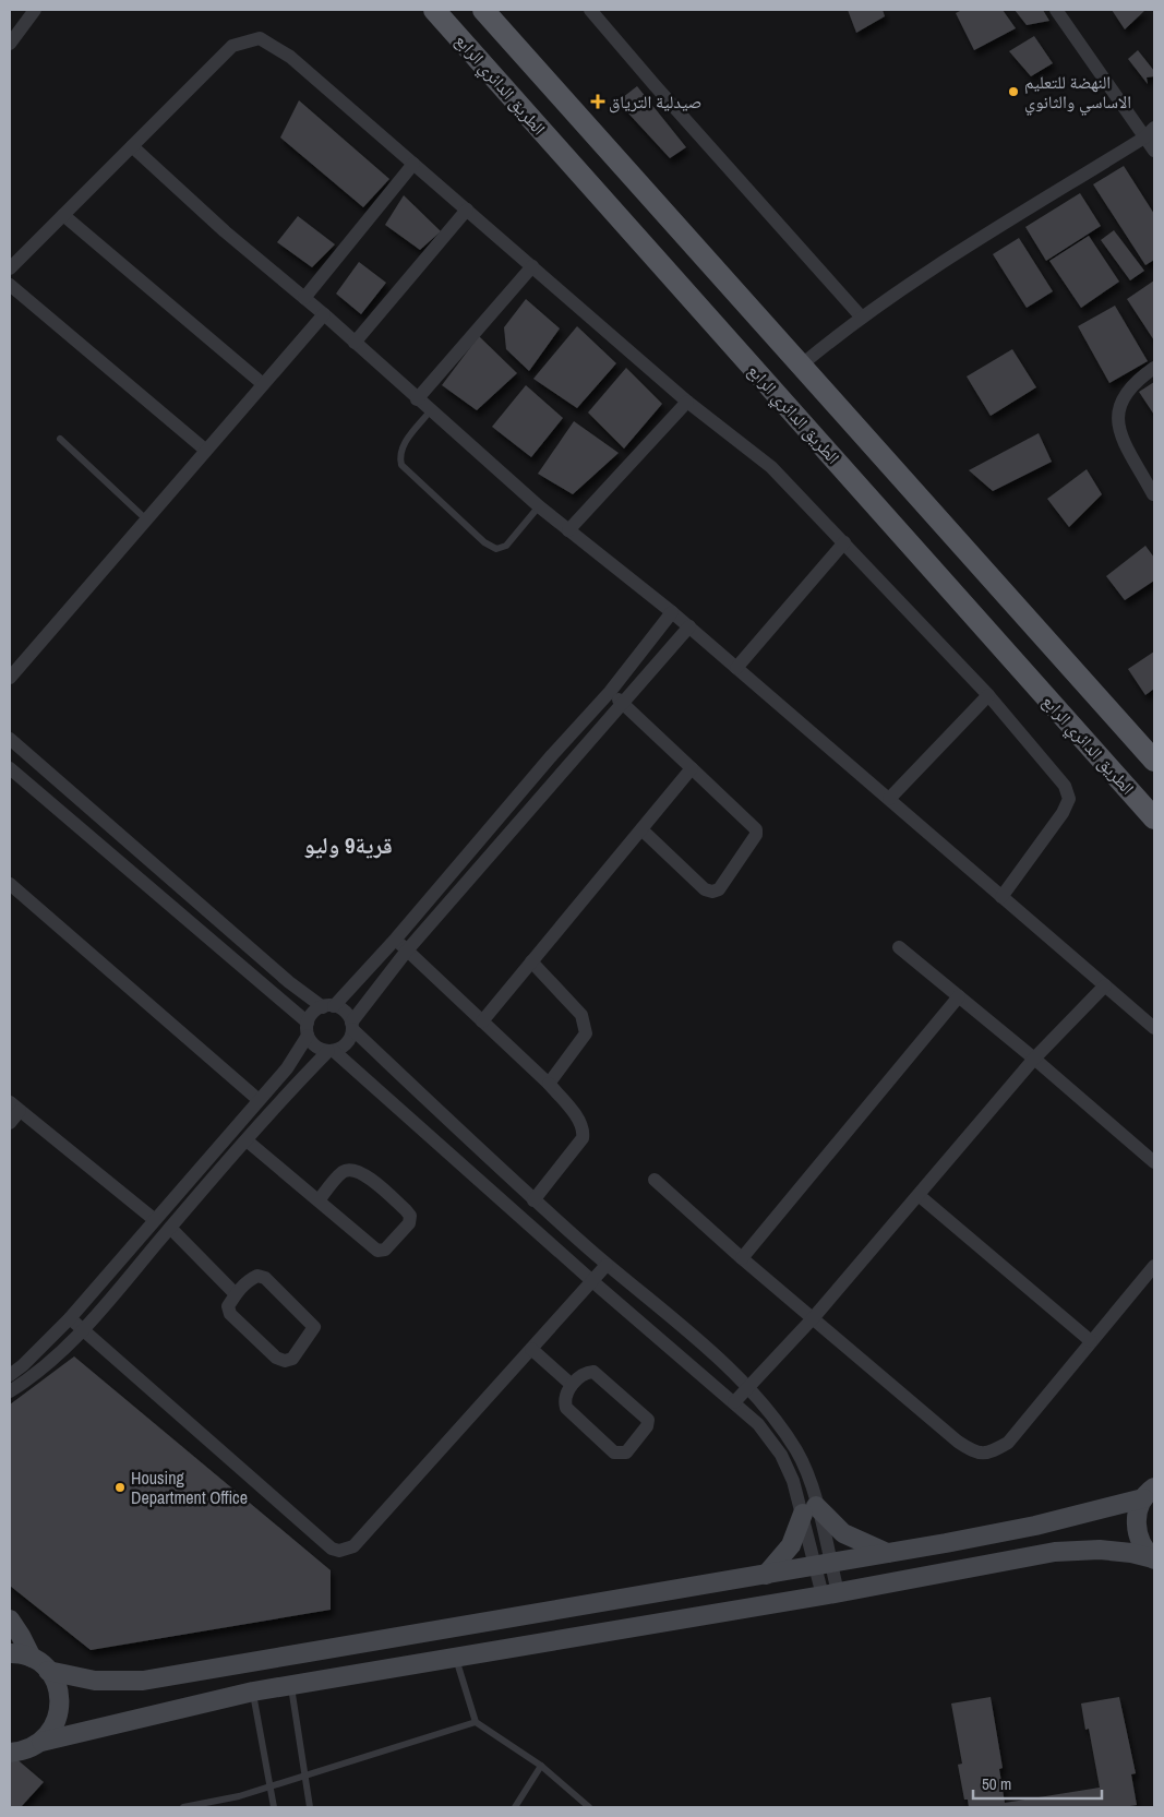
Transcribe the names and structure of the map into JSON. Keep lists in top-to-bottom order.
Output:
{
  "streets": {
    "main road": ["الطريق الدائري الرابع"]
  },
  "districts": ["قرية9 وليو"],
  "places": {
    "other": ["النهضة للتعليم الاساسي والثانوي", "Housing Department Office"],
    "health": ["صيدلية الترياق"]
  },
  "scale_bar": "50 m"
}
